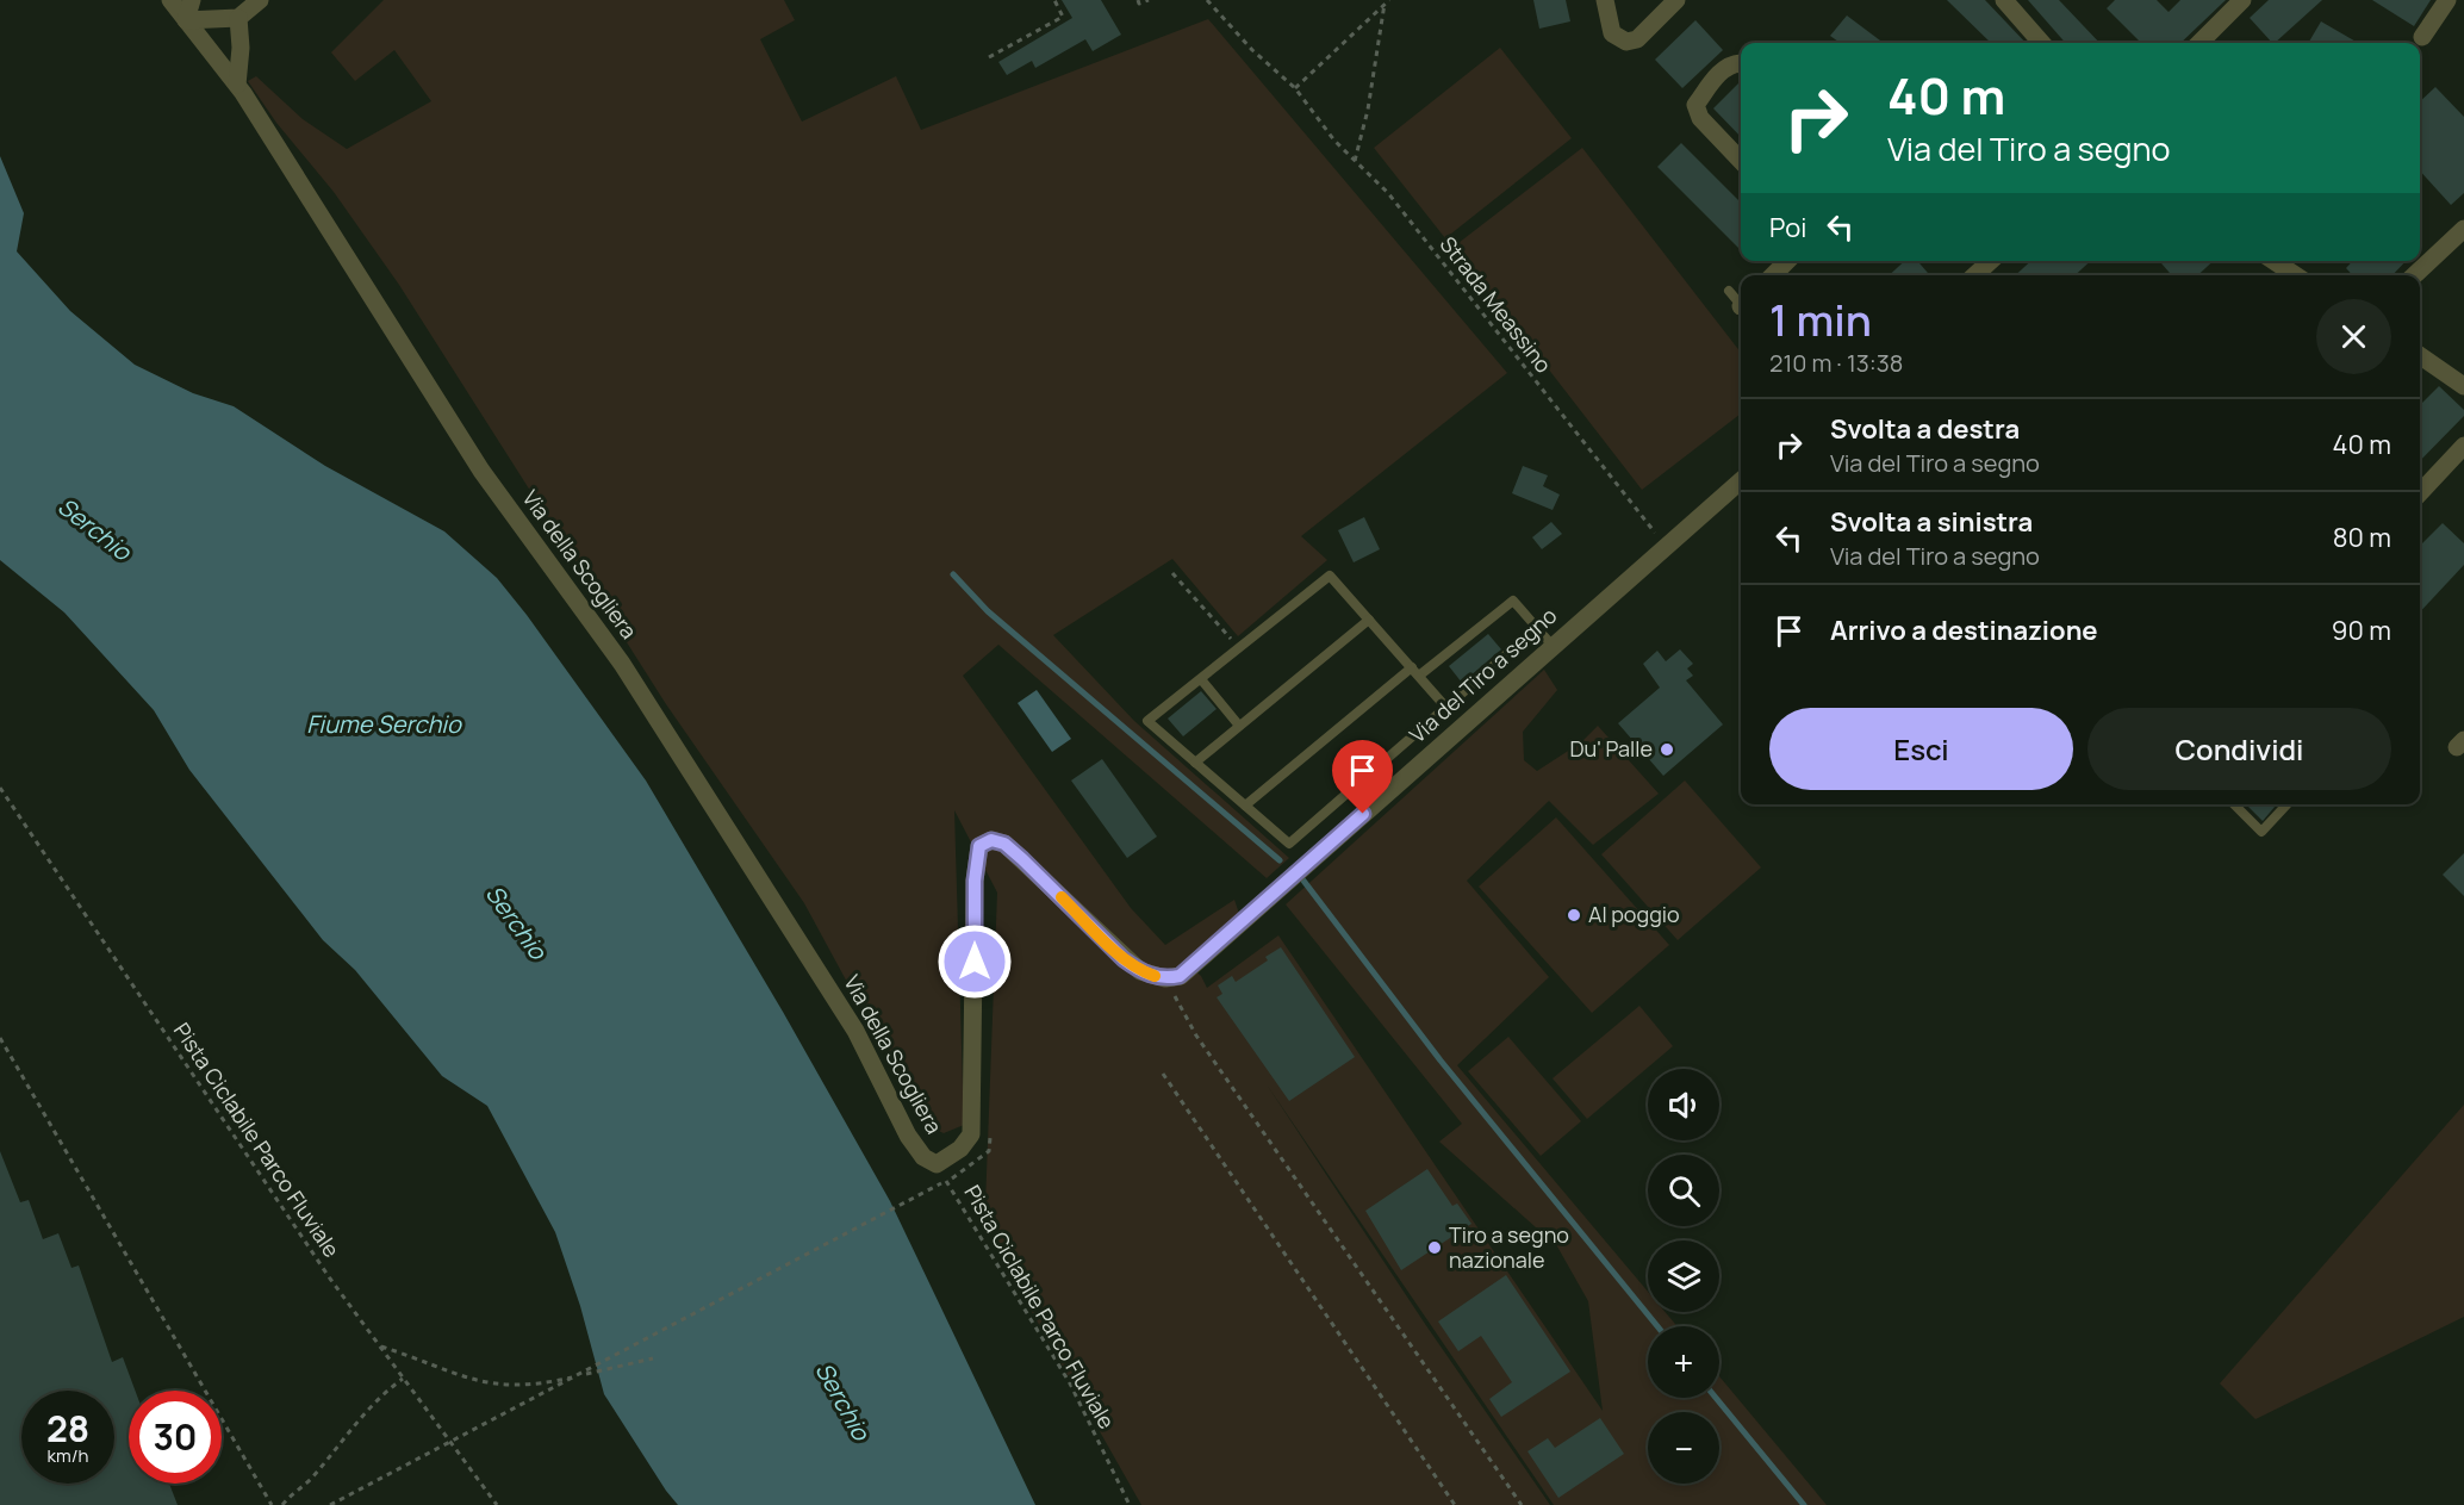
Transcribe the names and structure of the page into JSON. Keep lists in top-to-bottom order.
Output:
{
  "streets": {
    "street": ["Via della Scogliera", "Via del Tiro a segno"],
    "path": ["Strada Meassino", "Pista Ciclabile Parco Fluviale"]
  },
  "crossings": [
    ["Strada Meassino", "Via del Tiro a segno"],
    ["Via della Scogliera", "Pista Ciclabile Parco Fluviale"]
  ],
  "water": ["Serchio", "Fiume Serchio"],
  "places": ["Du' Palle", "Al poggio", "Tiro a segno nazionale"],
  "page": {
    "turn": ["40 m", "Via del Tiro a segno"],
    "then": "Poi",
    "heading": ["1 min", "210 m · 13:38"],
    "list": [
      {
        "name": "Svolta a destra",
        "note": "Via del Tiro a segno",
        "value": "40 m"
      },
      {
        "name": "Svolta a sinistra",
        "note": "Via del Tiro a segno",
        "value": "80 m"
      },
      {
        "name": "Arrivo a destinazione",
        "value": "90 m"
      }
    ],
    "buttons": ["Esci", "Condividi"],
    "map_buttons": ["+", "−"],
    "speed": "28 km/h",
    "limit": "30"
  }
}
